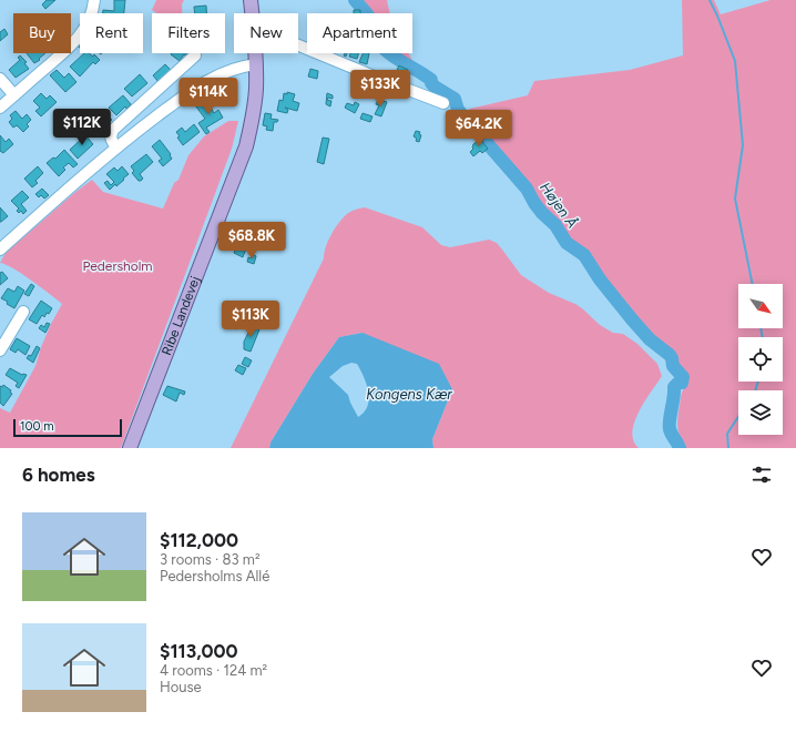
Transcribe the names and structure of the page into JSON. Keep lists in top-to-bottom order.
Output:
{
  "streets": {
    "main road": ["Ribe Landevej"]
  },
  "water": ["Højen Å", "Kongens Kær"],
  "parks": ["Pedersholm"],
  "scale_bar": "100 m",
  "north": "bottom right",
  "page": {
    "chip": [
      "Buy",
      "Rent",
      "Filters",
      "New",
      "Apartment"
    ],
    "price": [
      "$133K",
      "$114K",
      "$112K",
      "$64.2K",
      "$68.8K",
      "$113K"
    ],
    "scale": "100 m",
    "heading": "6 homes",
    "list": [
      {
        "name": "$112,000",
        "note": "3 rooms · 83 m² · Pedersholms Allé"
      },
      {
        "name": "$113,000",
        "note": "4 rooms · 124 m² · House"
      }
    ]
  }
}
